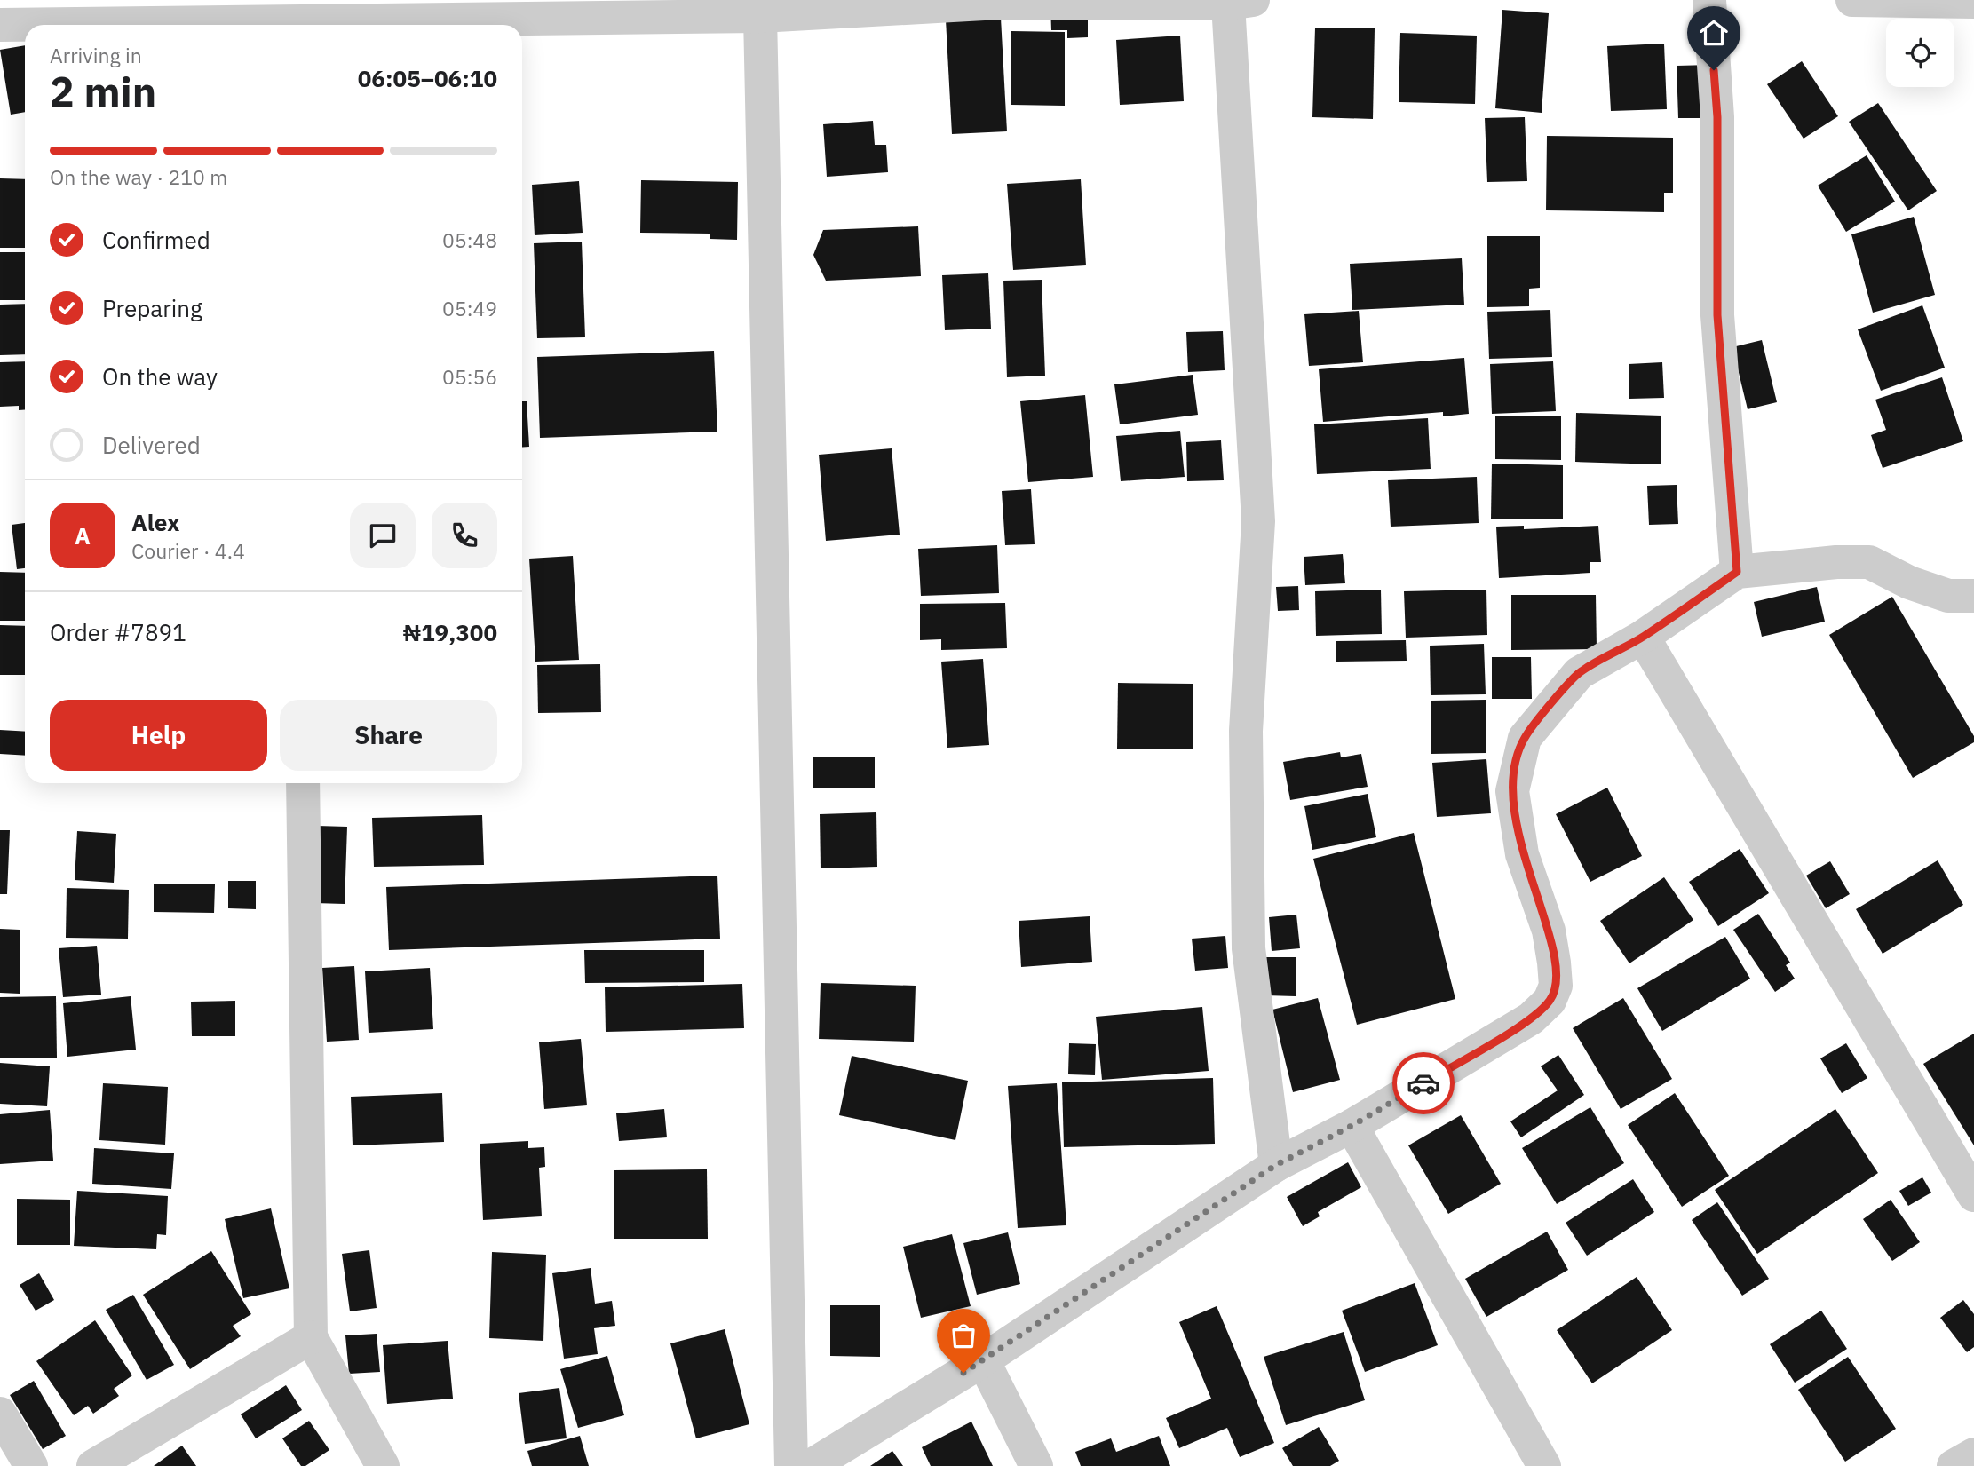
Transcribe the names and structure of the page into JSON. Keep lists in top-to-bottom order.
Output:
{
  "page": {
    "heading": ["2 min", "Arriving in", "06:05–06:10"],
    "panel": [
      "Alex",
      "Courier · 4.4",
      "Order #7891",
      "₦19,300"
    ],
    "bar": "On the way · 210 m",
    "list": [
      ["Confirmed", "05:48"],
      ["Preparing", "05:49"],
      ["On the way", "05:56"],
      "Delivered"
    ],
    "round": "A",
    "buttons": ["Help", "Share"]
  }
}
